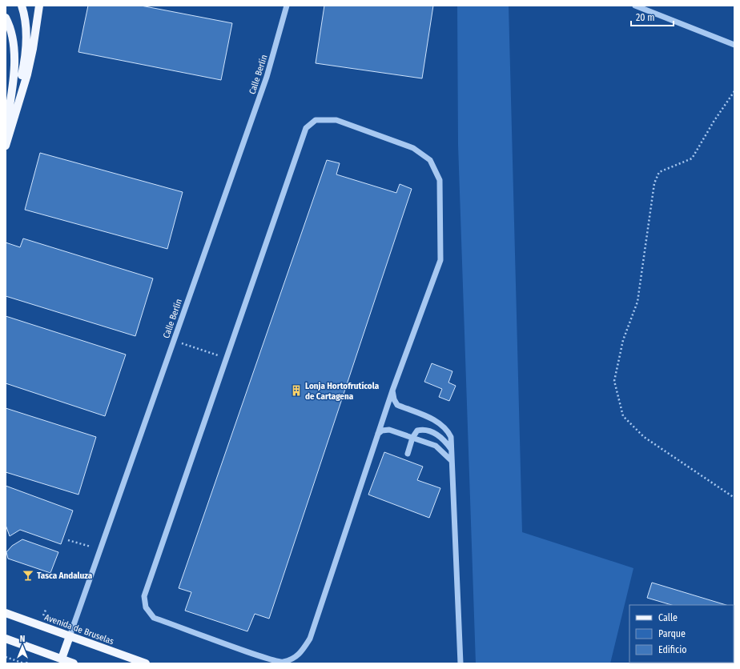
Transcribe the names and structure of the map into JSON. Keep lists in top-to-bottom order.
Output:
{
  "streets": {
    "main road": ["Avenida de Bruselas"],
    "street": ["Calle Berlín"]
  },
  "crossings": [
    ["Calle Berlín", "Avenida de Bruselas"]
  ],
  "places": {
    "building": ["Lonja Hortofrutícola de Cartagena"],
    "bar": ["Tasca Andaluza"]
  },
  "legend": ["Calle", "Parque", "Edificio"],
  "scale_bar": "20 m",
  "north": "top"
}
